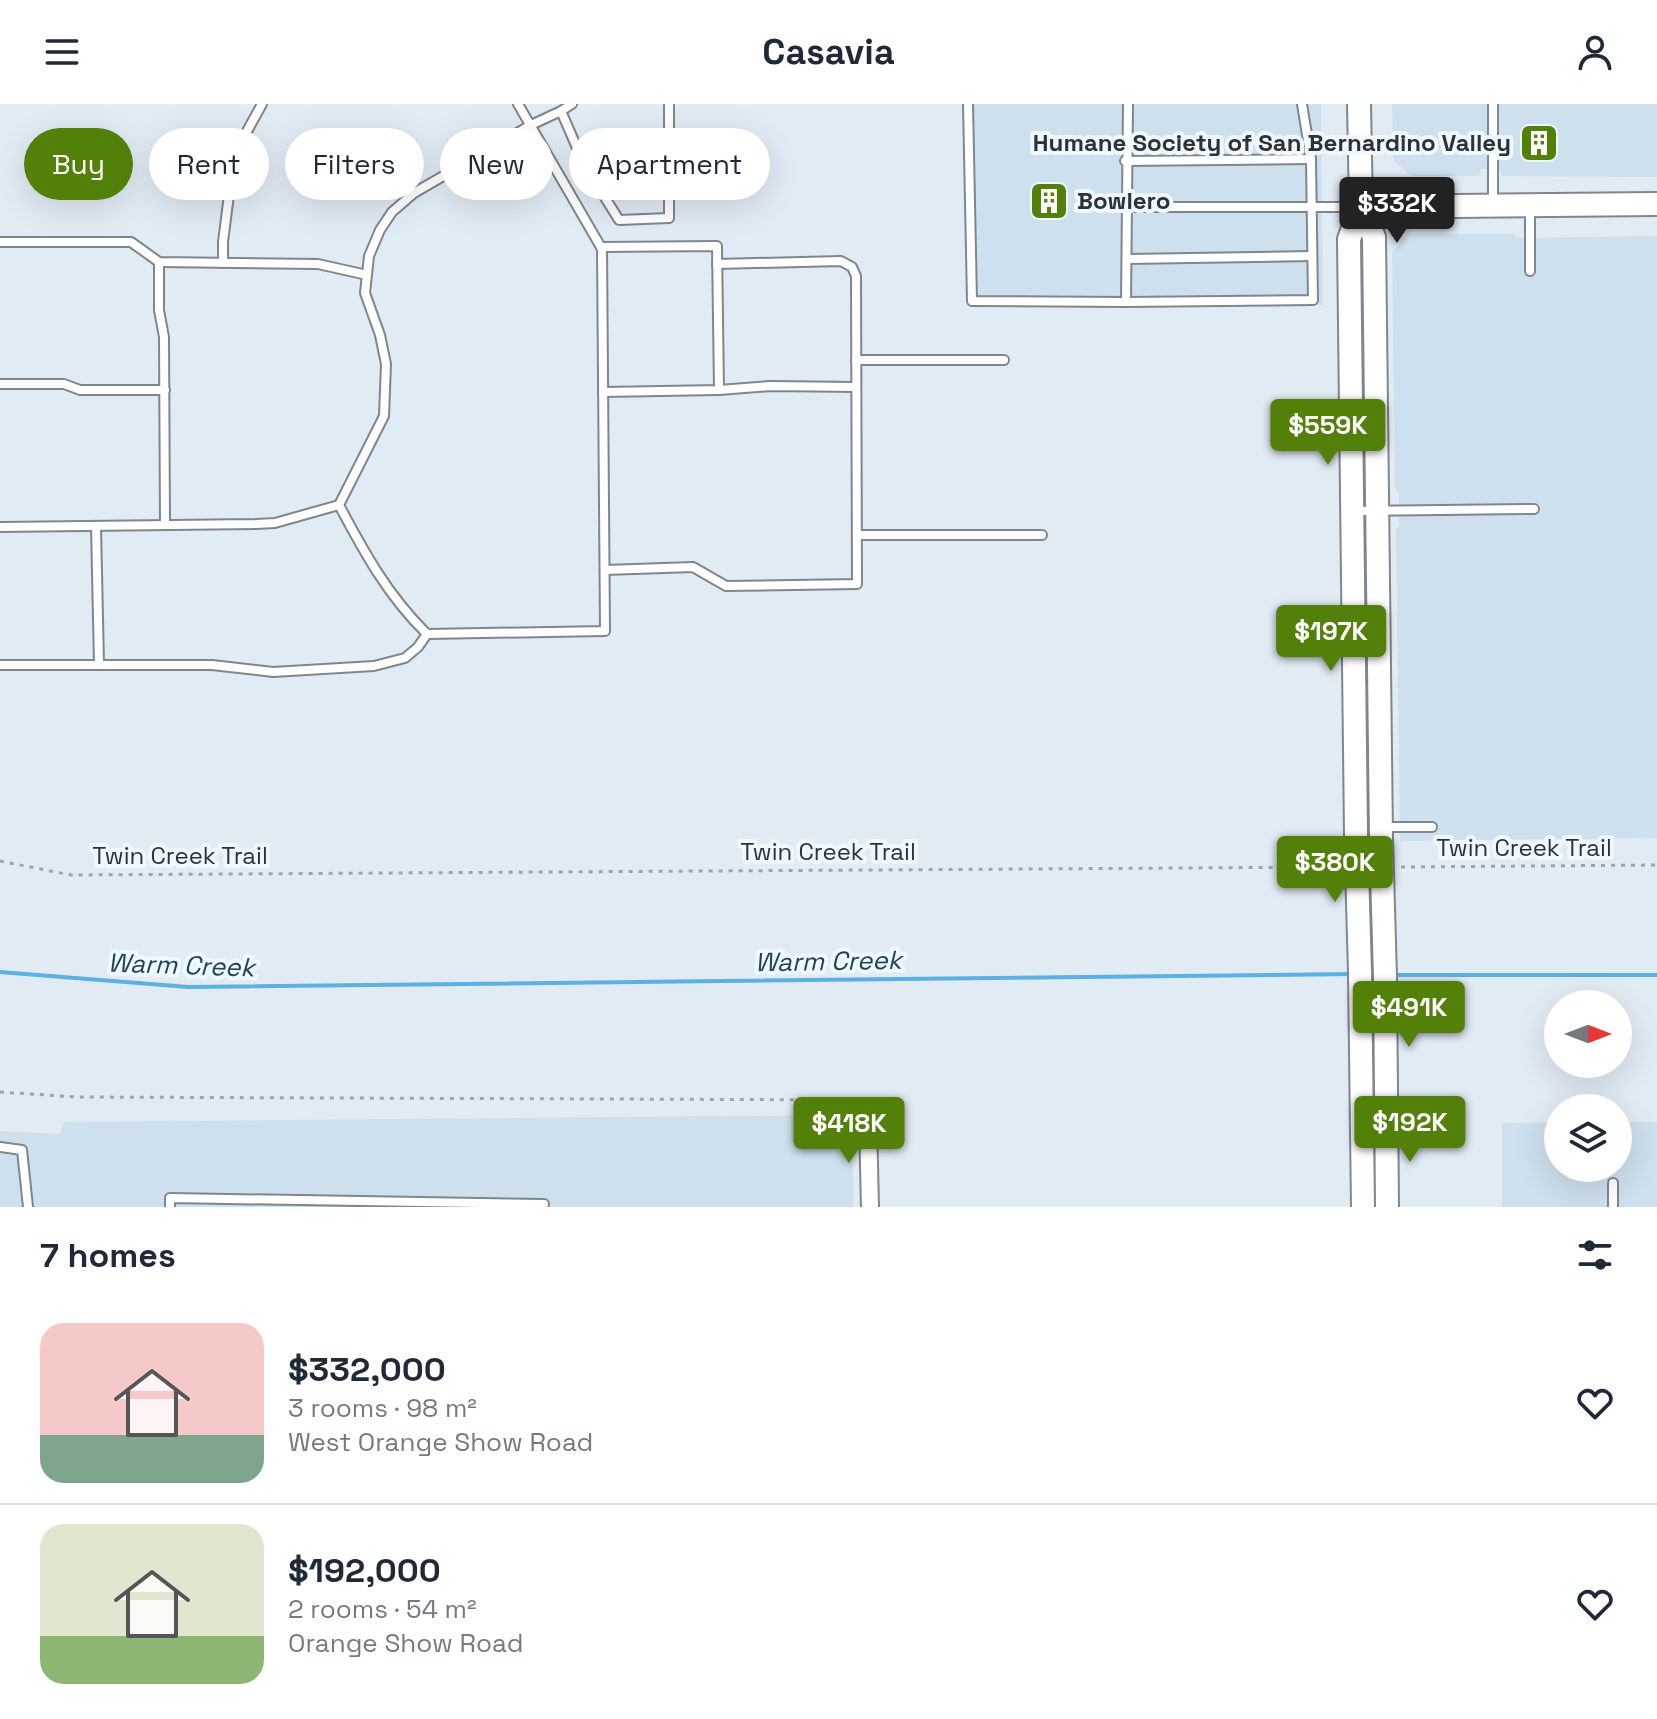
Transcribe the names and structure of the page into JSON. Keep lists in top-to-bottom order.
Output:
{
  "streets": {
    "path": ["Twin Creek Trail"]
  },
  "water": ["Warm Creek"],
  "places": {
    "building": ["Humane Society of San Bernardino Valley", "Bowlero"]
  },
  "north": "right",
  "page": {
    "header": "Casavia",
    "chip": [
      "Buy",
      "Rent",
      "Filters",
      "New",
      "Apartment"
    ],
    "price": [
      "$332K",
      "$559K",
      "$197K",
      "$380K",
      "$491K",
      "$192K",
      "$418K"
    ],
    "heading": "7 homes",
    "list": [
      {
        "name": "$332,000",
        "note": "3 rooms · 98 m² · West Orange Show Road"
      },
      {
        "name": "$192,000",
        "note": "2 rooms · 54 m² · Orange Show Road"
      }
    ]
  }
}
